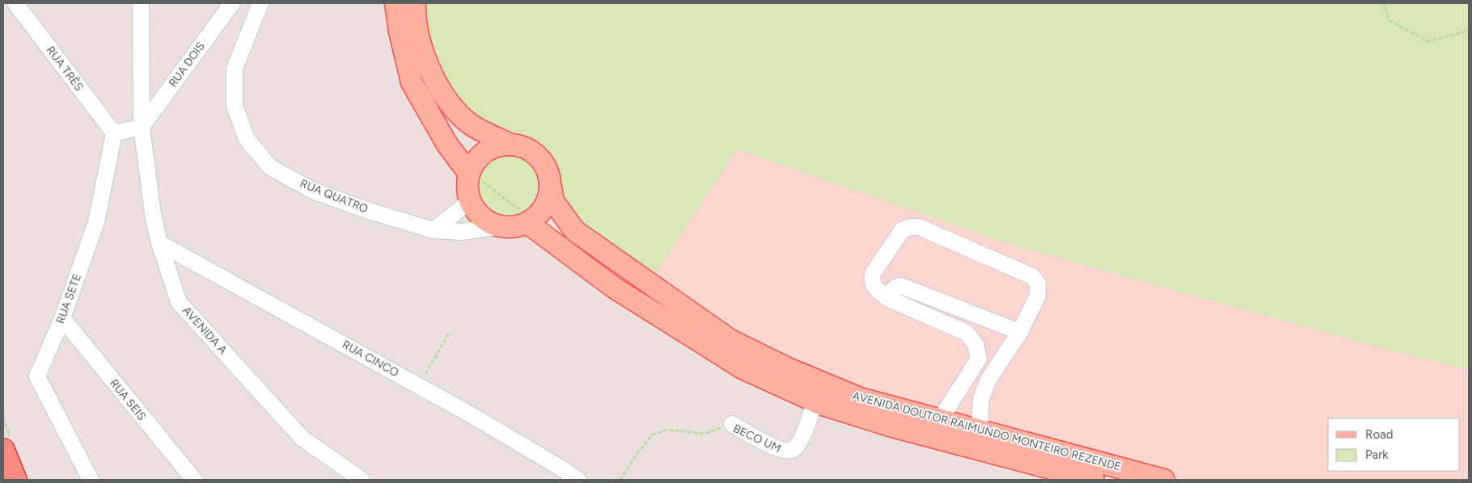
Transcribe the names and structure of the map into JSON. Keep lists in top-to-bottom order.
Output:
{
  "streets": {
    "main road": ["AVENIDA DOUTOR RAIMUNDO MONTEIRO REZENDE"],
    "street": [
      "RUA DOIS",
      "RUA TRÊS",
      "RUA QUATRO",
      "RUA SETE",
      "AVENIDA A",
      "RUA CINCO",
      "RUA SEIS",
      "BECO UM"
    ]
  },
  "crossings": [
    ["RUA DOIS", "AVENIDA A"],
    ["RUA TRÊS", "RUA SETE"],
    ["RUA SETE", "RUA SEIS"],
    ["AVENIDA A", "RUA CINCO"],
    ["AVENIDA DOUTOR RAIMUNDO MONTEIRO REZENDE", "BECO UM"]
  ],
  "legend": ["Road", "Park"]
}
